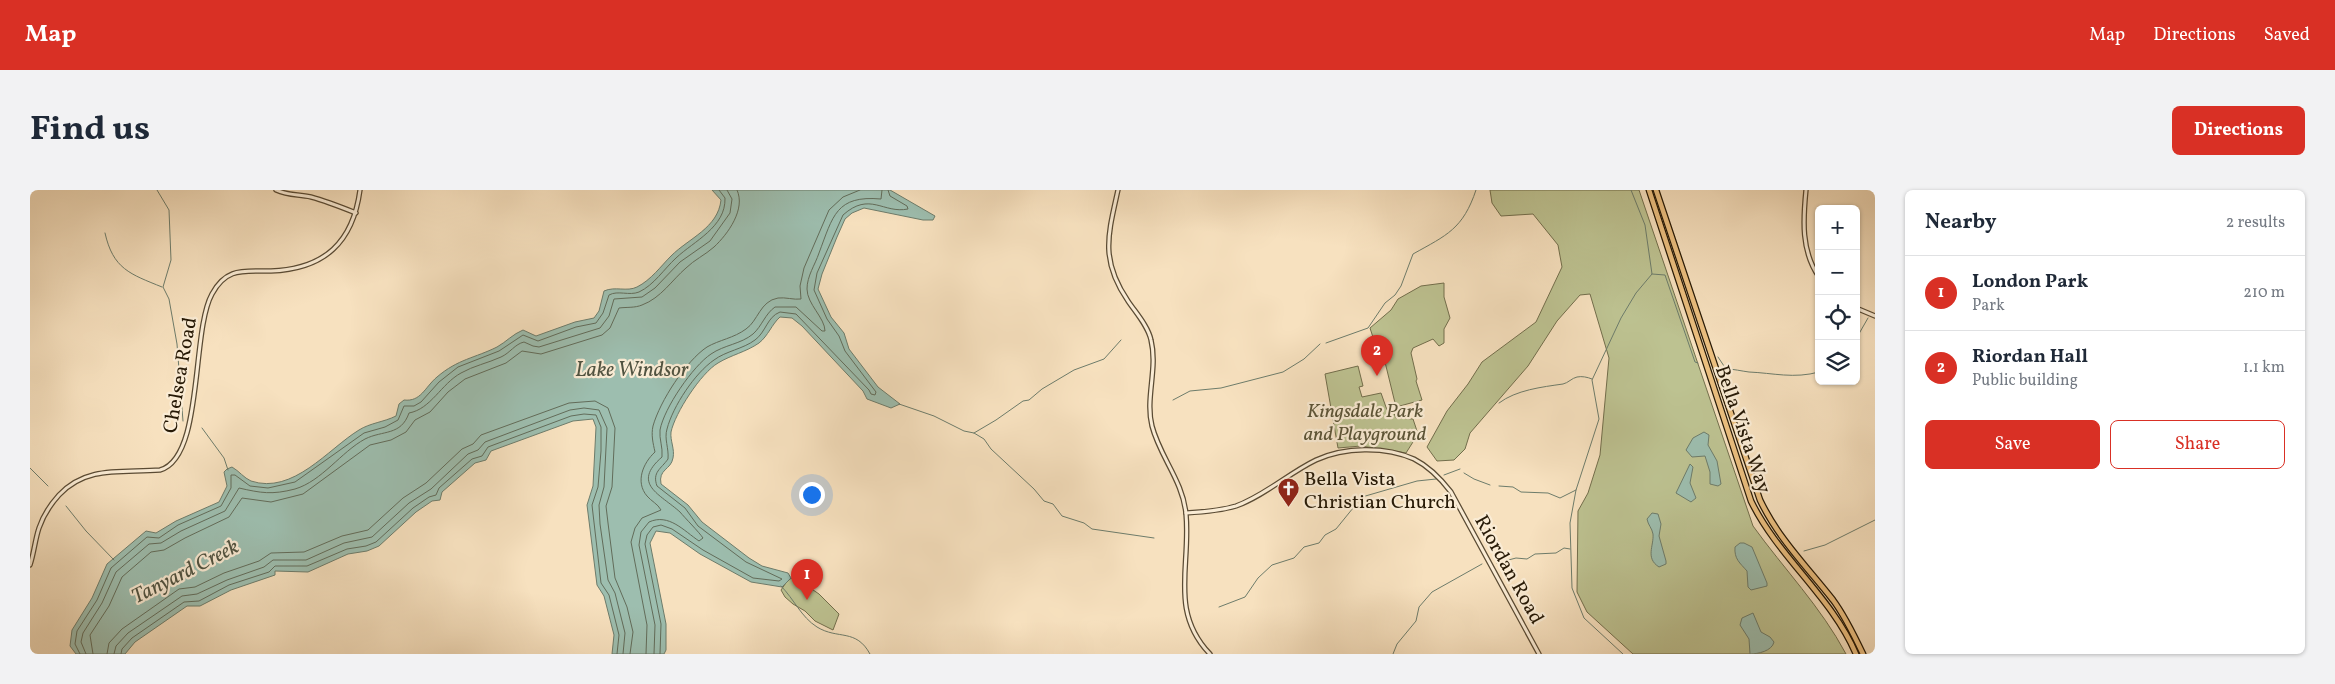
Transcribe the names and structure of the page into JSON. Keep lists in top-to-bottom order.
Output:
{
  "streets": {
    "main road": ["Bella Vista Way"],
    "street": ["Chelsea Road", "Riordan Road"]
  },
  "water": ["Lake Windsor", "Tanyard Creek"],
  "parks": ["Kingsdale Park and Playground"],
  "places": {
    "church": ["Bella Vista Christian Church"]
  },
  "page": {
    "header": "Map",
    "nav": ["Map", "Directions", "Saved"],
    "title": "Find us",
    "buttons": [
      "Directions",
      ["Save", "Share"]
    ],
    "heading": ["Nearby", "2 results"],
    "map_buttons": ["+", "−"],
    "list": [
      {
        "mark": "1",
        "name": "London Park",
        "note": "Park",
        "value": "210 m"
      },
      {
        "mark": "2",
        "name": "Riordan Hall",
        "note": "Public building",
        "value": "1.1 km"
      }
    ],
    "pins": ["2", "1"]
  }
}
